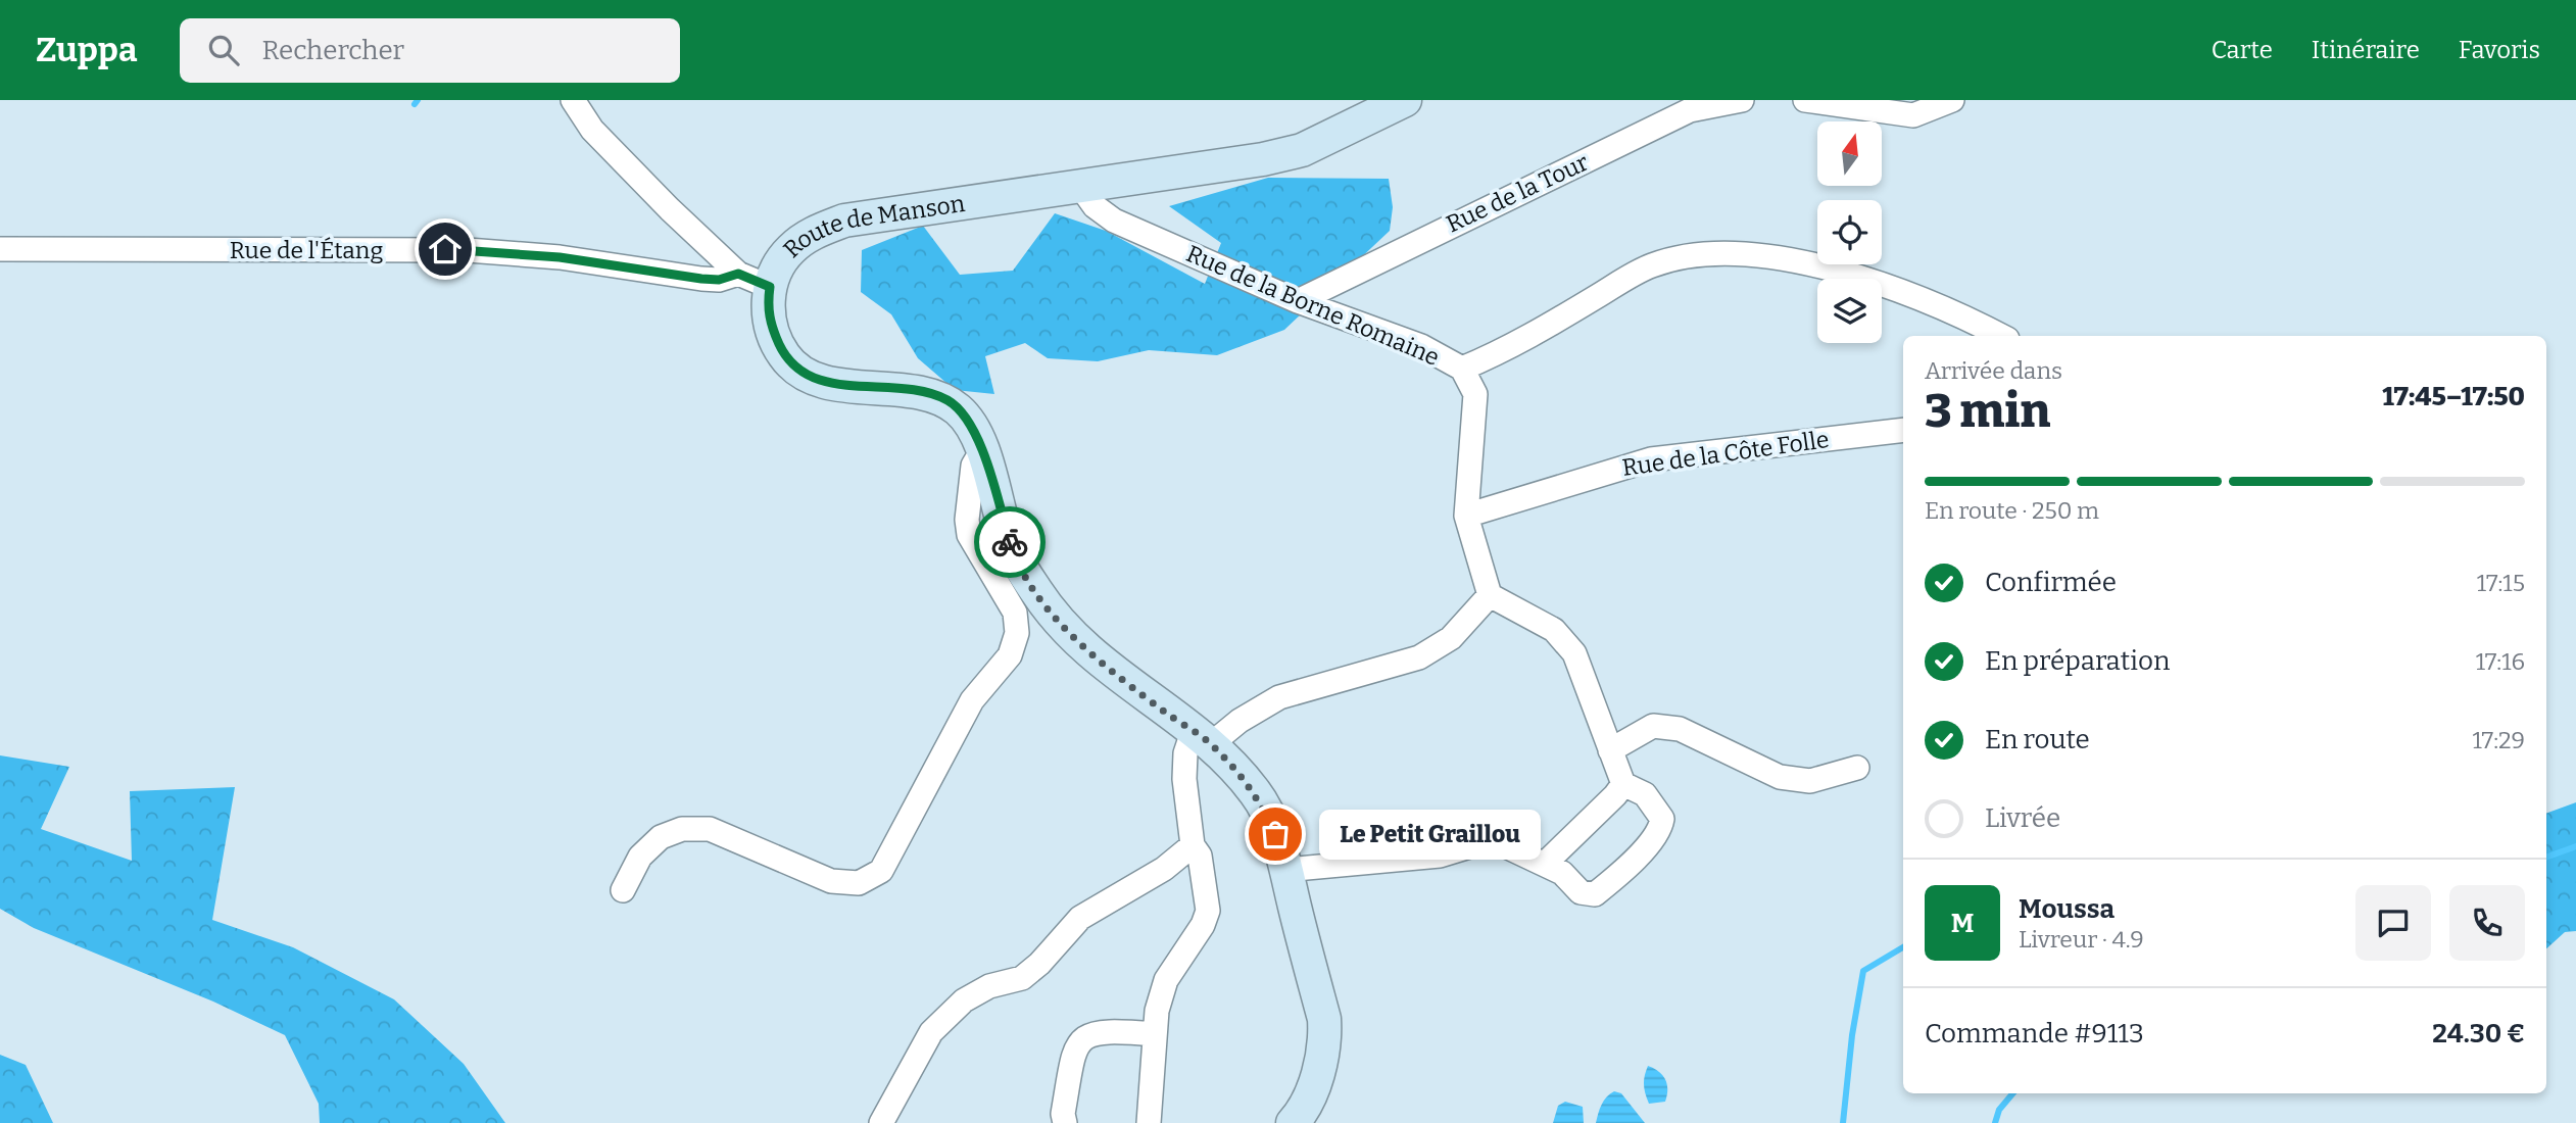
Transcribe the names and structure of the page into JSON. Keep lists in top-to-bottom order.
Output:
{
  "streets": {
    "street": [
      "Rue de la Tour",
      "Route de Manson",
      "Rue de l'Étang",
      "Rue de la Borne Romaine",
      "Rue de la Côte Folle"
    ]
  },
  "crossings": [
    ["Rue de la Tour", "Rue de la Borne Romaine"],
    ["Route de Manson", "Rue de la Borne Romaine"],
    ["Rue de la Borne Romaine", "Rue de la Côte Folle"]
  ],
  "places": ["Le Petit Graillou"],
  "north": "top",
  "page": {
    "header": "Zuppa",
    "search": "Rechercher",
    "nav": ["Carte", "Itinéraire", "Favoris"],
    "heading": ["3 min", "Arrivée dans", "17:45–17:50"],
    "panel": [
      "Moussa",
      "Livreur · 4.9",
      "Commande #9113",
      "24.30 €"
    ],
    "bar": "En route · 250 m",
    "list": [
      ["Confirmée", "17:15"],
      ["En préparation", "17:16"],
      ["En route", "17:29"],
      "Livrée"
    ],
    "bubble": "Le Petit Graillou",
    "round": "M"
  }
}
